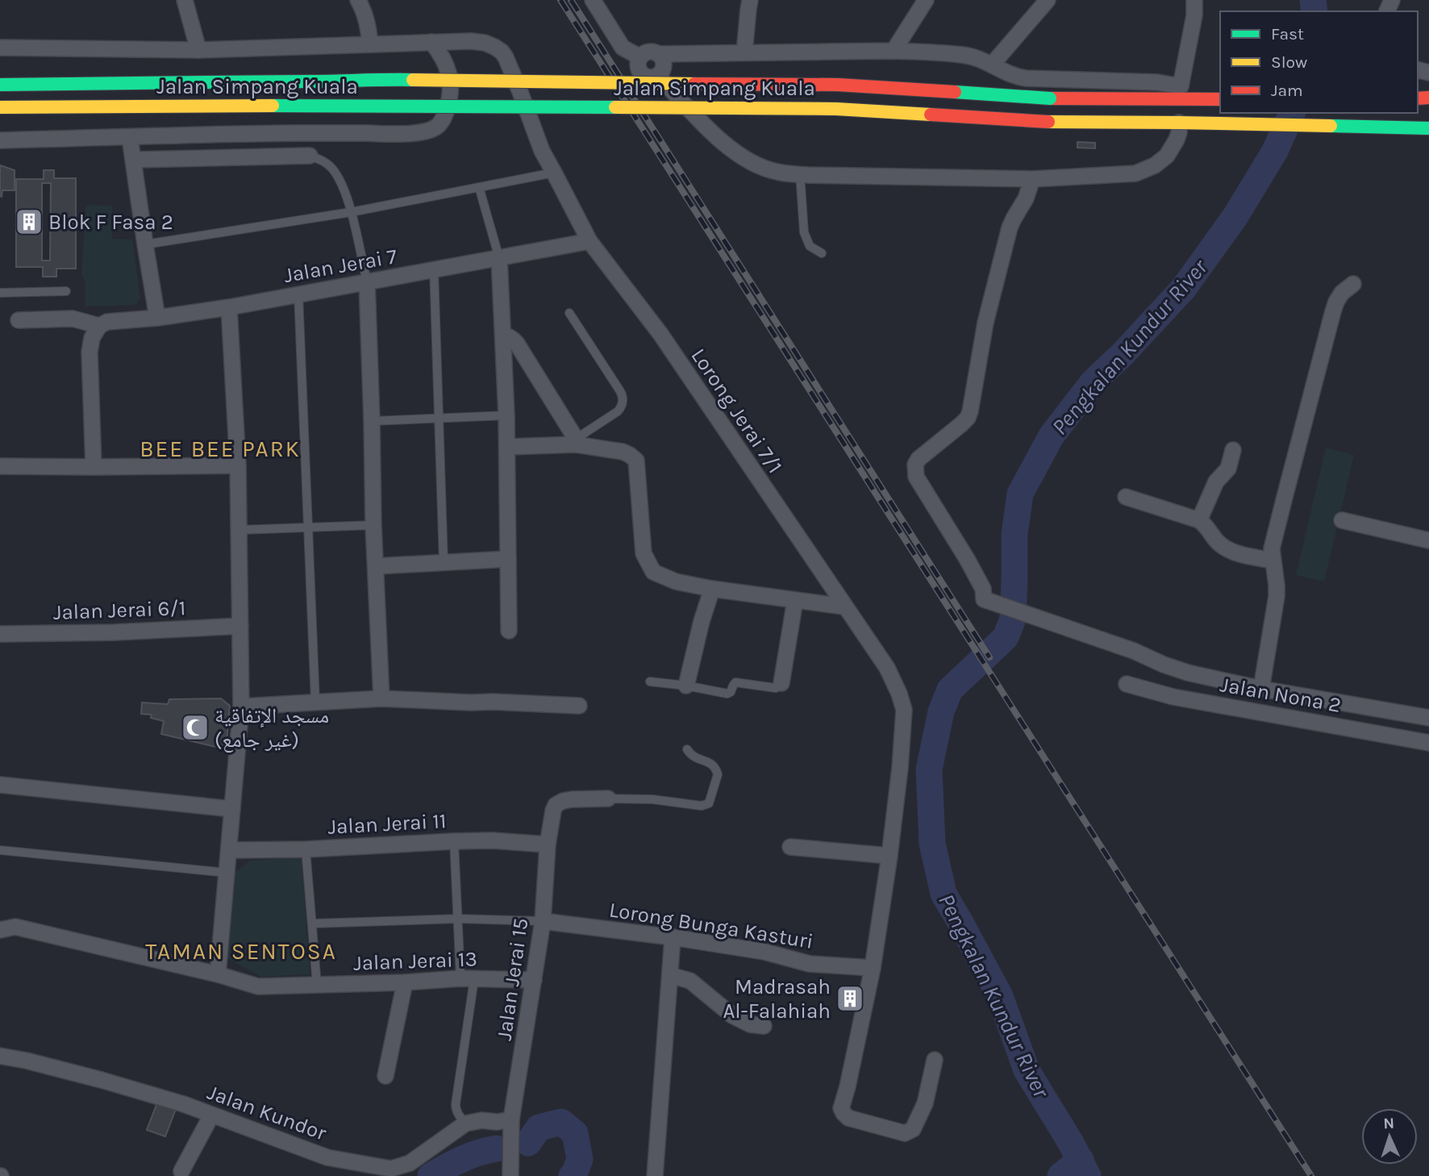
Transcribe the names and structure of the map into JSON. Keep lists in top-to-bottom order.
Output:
{
  "streets": {
    "main road": ["Jalan Simpang Kuala"],
    "street": [
      "Jalan Jerai 7",
      "Lorong Jerai 7/1",
      "Jalan Jerai 6/1",
      "Jalan Nona 2",
      "Jalan Jerai 11",
      "Lorong Bunga Kasturi",
      "Jalan Jerai 13",
      "Jalan Jerai 15",
      "Jalan Kundor"
    ]
  },
  "crossings": [
    ["Jalan Jerai 7", "Lorong Jerai 7/1"],
    ["Lorong Jerai 7/1", "Lorong Bunga Kasturi"],
    ["Jalan Jerai 11", "Jalan Jerai 15"],
    ["Lorong Bunga Kasturi", "Jalan Jerai 15"],
    ["Jalan Jerai 13", "Jalan Jerai 15"]
  ],
  "districts": ["BEE BEE PARK", "TAMAN SENTOSA"],
  "water": ["Pengkalan Kundur River"],
  "places": {
    "building": ["Blok F Fasa 2", "Madrasah Al-Falahiah"],
    "mosque": ["مسجد الإتفاقية (غير جامع)"]
  },
  "legend": ["Fast", "Slow", "Jam"],
  "north": "top"
}
